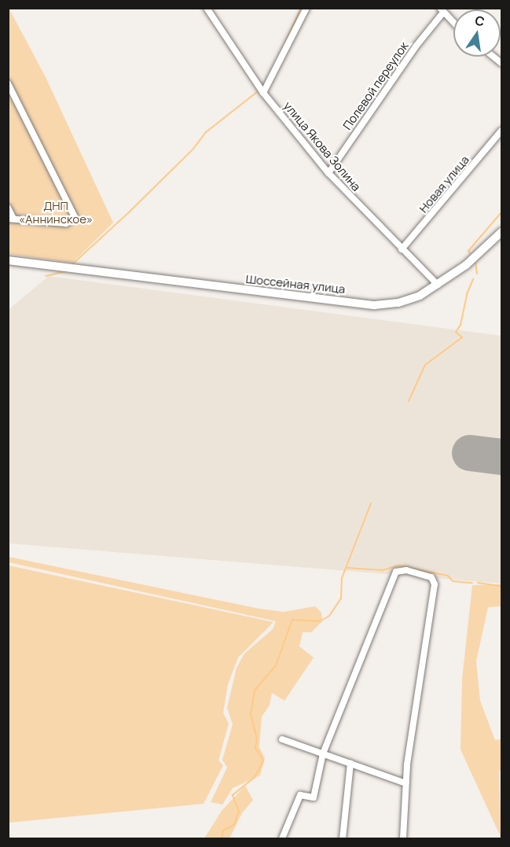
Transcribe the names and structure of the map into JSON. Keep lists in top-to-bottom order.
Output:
{
  "streets": {
    "main road": ["Шоссейная улица"],
    "street": ["Полевой переулок", "улица Якова Золина", "Новая улица"]
  },
  "crossings": [
    ["Полевой переулок", "улица Якова Золина"],
    ["улица Якова Золина", "Новая улица"],
    ["улица Якова Золина", "Шоссейная улица"]
  ],
  "parks": ["ДНП «Аннинское»"],
  "north": "top"
}
